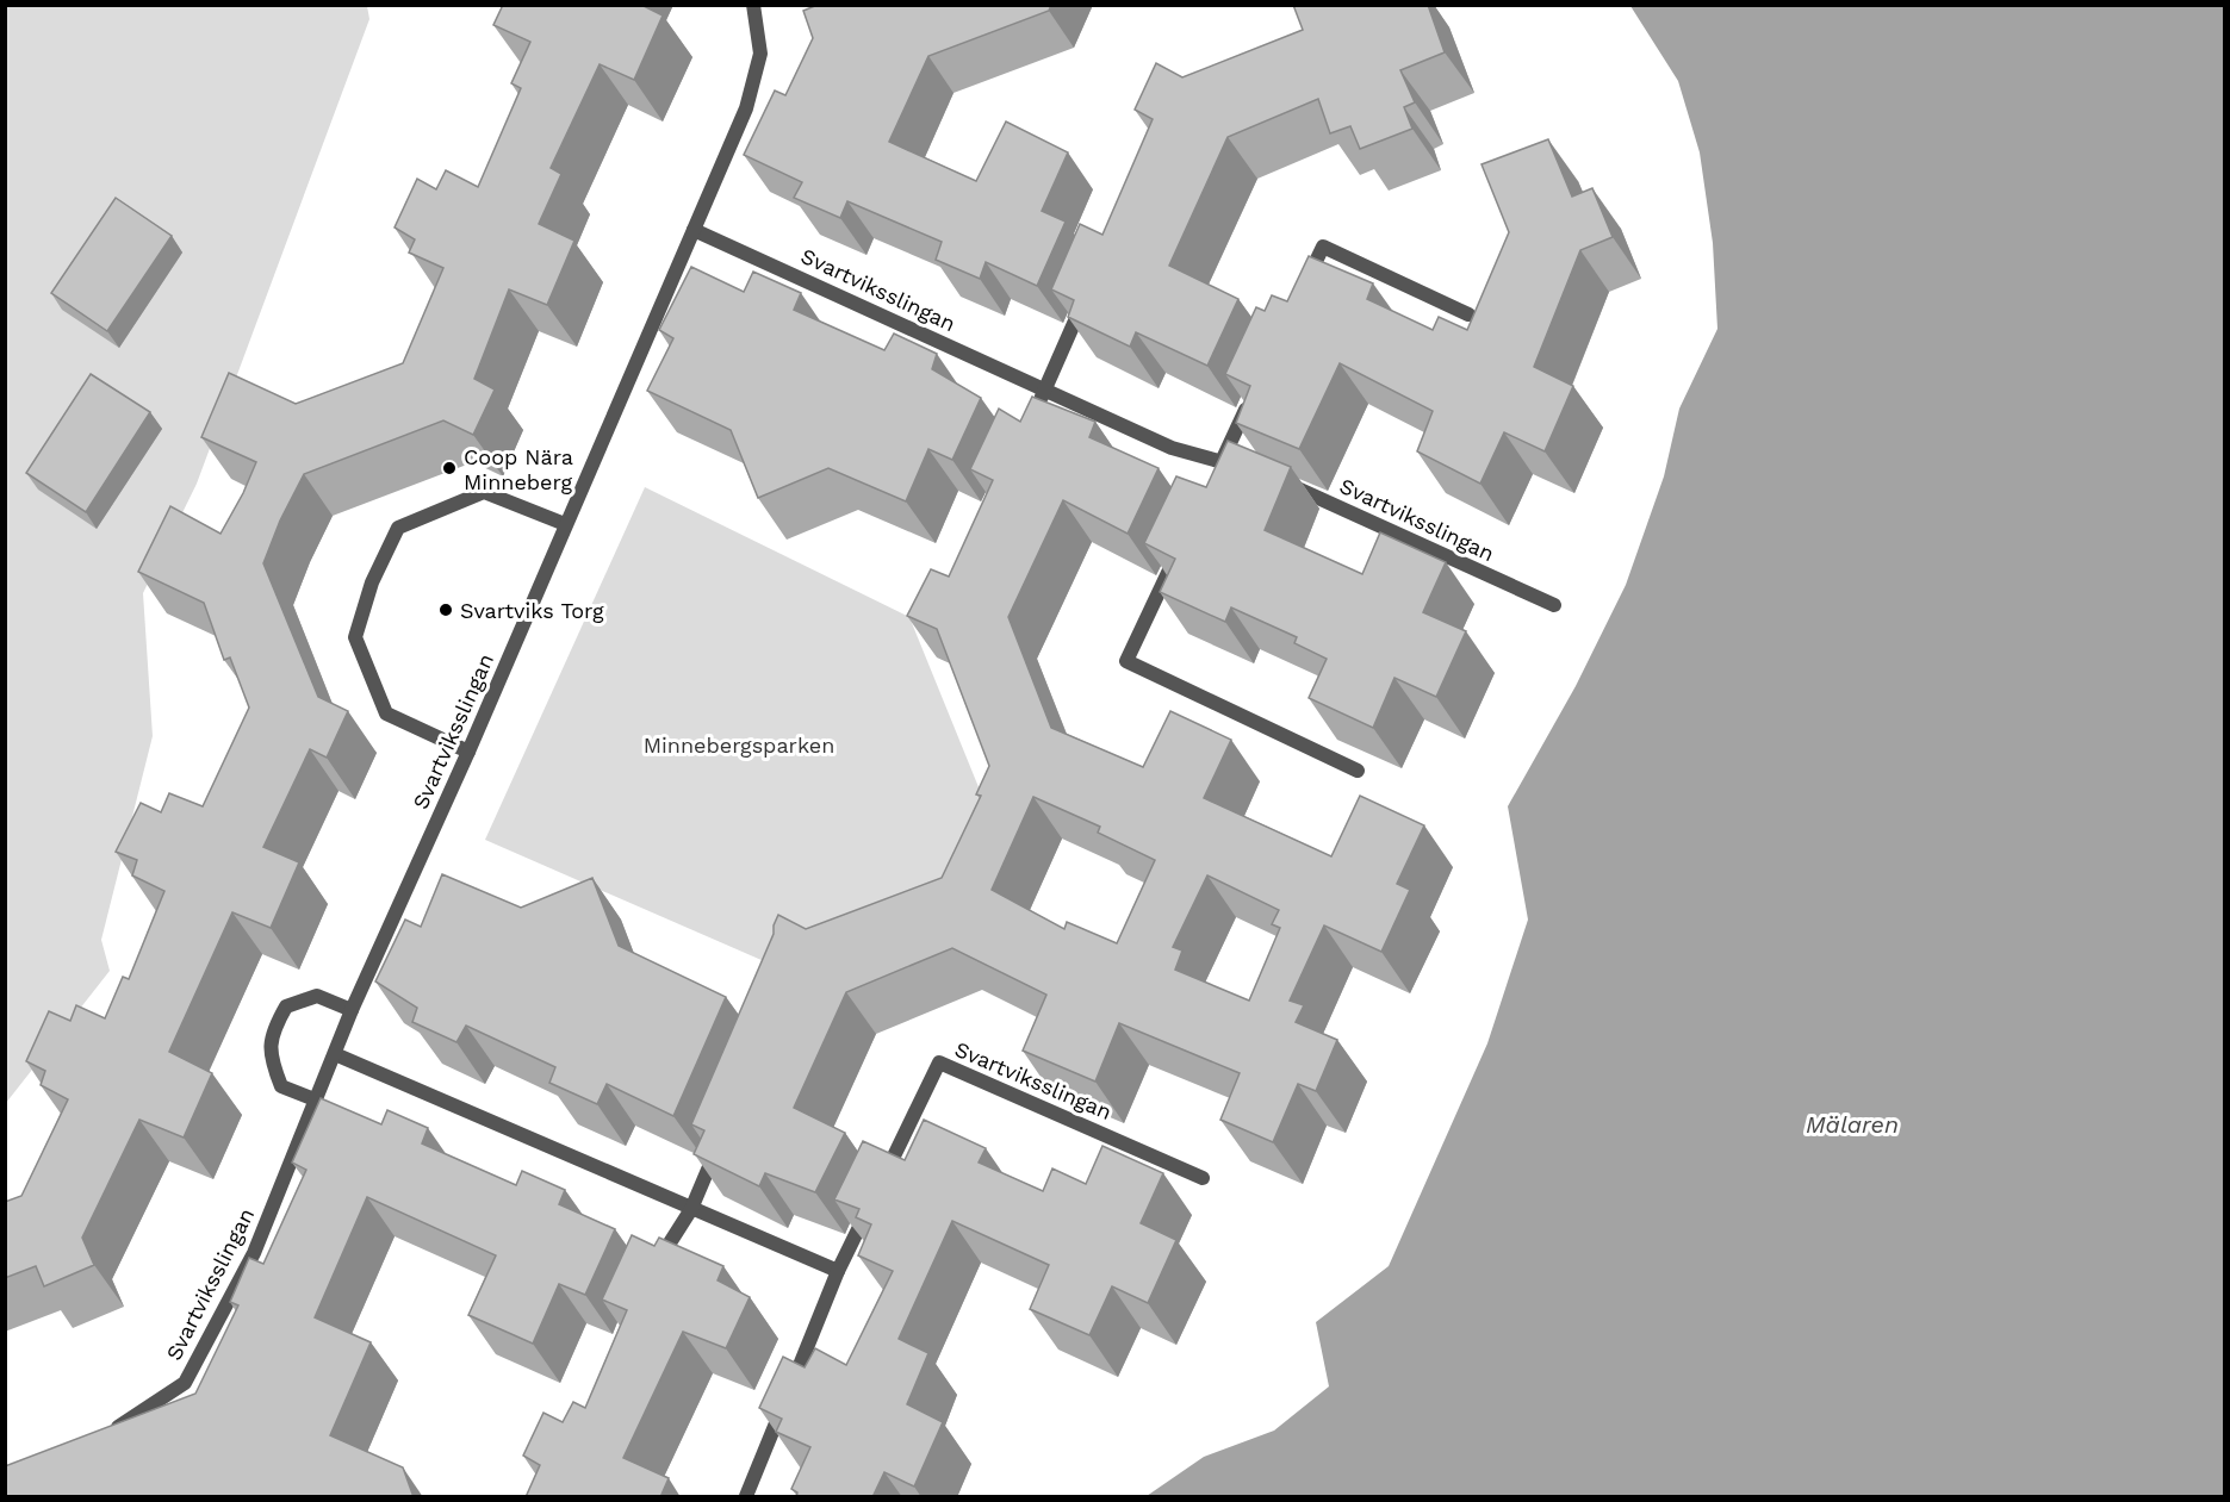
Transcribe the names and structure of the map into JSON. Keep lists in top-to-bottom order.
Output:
{
  "streets": {
    "street": ["Svartviksslingan"]
  },
  "water": ["Mälaren"],
  "parks": ["Minnebergsparken"],
  "places": ["Coop Nära Minneberg", "Svartviks Torg"]
}
